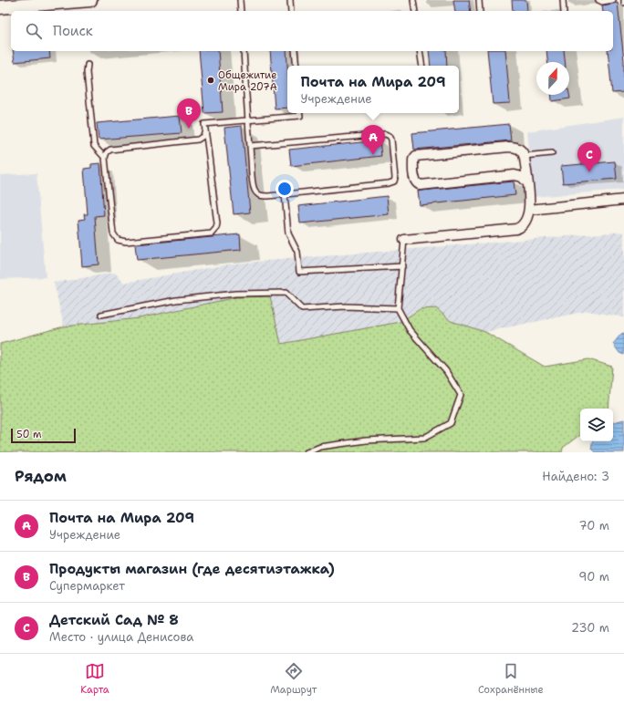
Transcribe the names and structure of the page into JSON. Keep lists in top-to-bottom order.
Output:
{
  "places": ["Общежитие Мира 207А"],
  "scale_bar": "50 m",
  "north": "top",
  "page": {
    "search": "Поиск",
    "popup": ["Почта на Мира 209", "Учреждение"],
    "pins": ["B", "A", "C"],
    "scale": "50 m",
    "heading": ["Рядом", "Найдено: 3"],
    "list": [
      {
        "mark": "A",
        "name": "Почта на Мира 209",
        "note": "Учреждение",
        "value": "70 m"
      },
      {
        "mark": "B",
        "name": "Продукты магазин (где десятиэтажка)",
        "note": "Супермаркет",
        "value": "90 m"
      },
      {
        "mark": "C",
        "name": "Детский Сад № 8",
        "note": "Место · улица Денисова",
        "value": "230 m"
      }
    ],
    "nav": ["Карта", "Маршрут", "Сохранённые"]
  }
}
